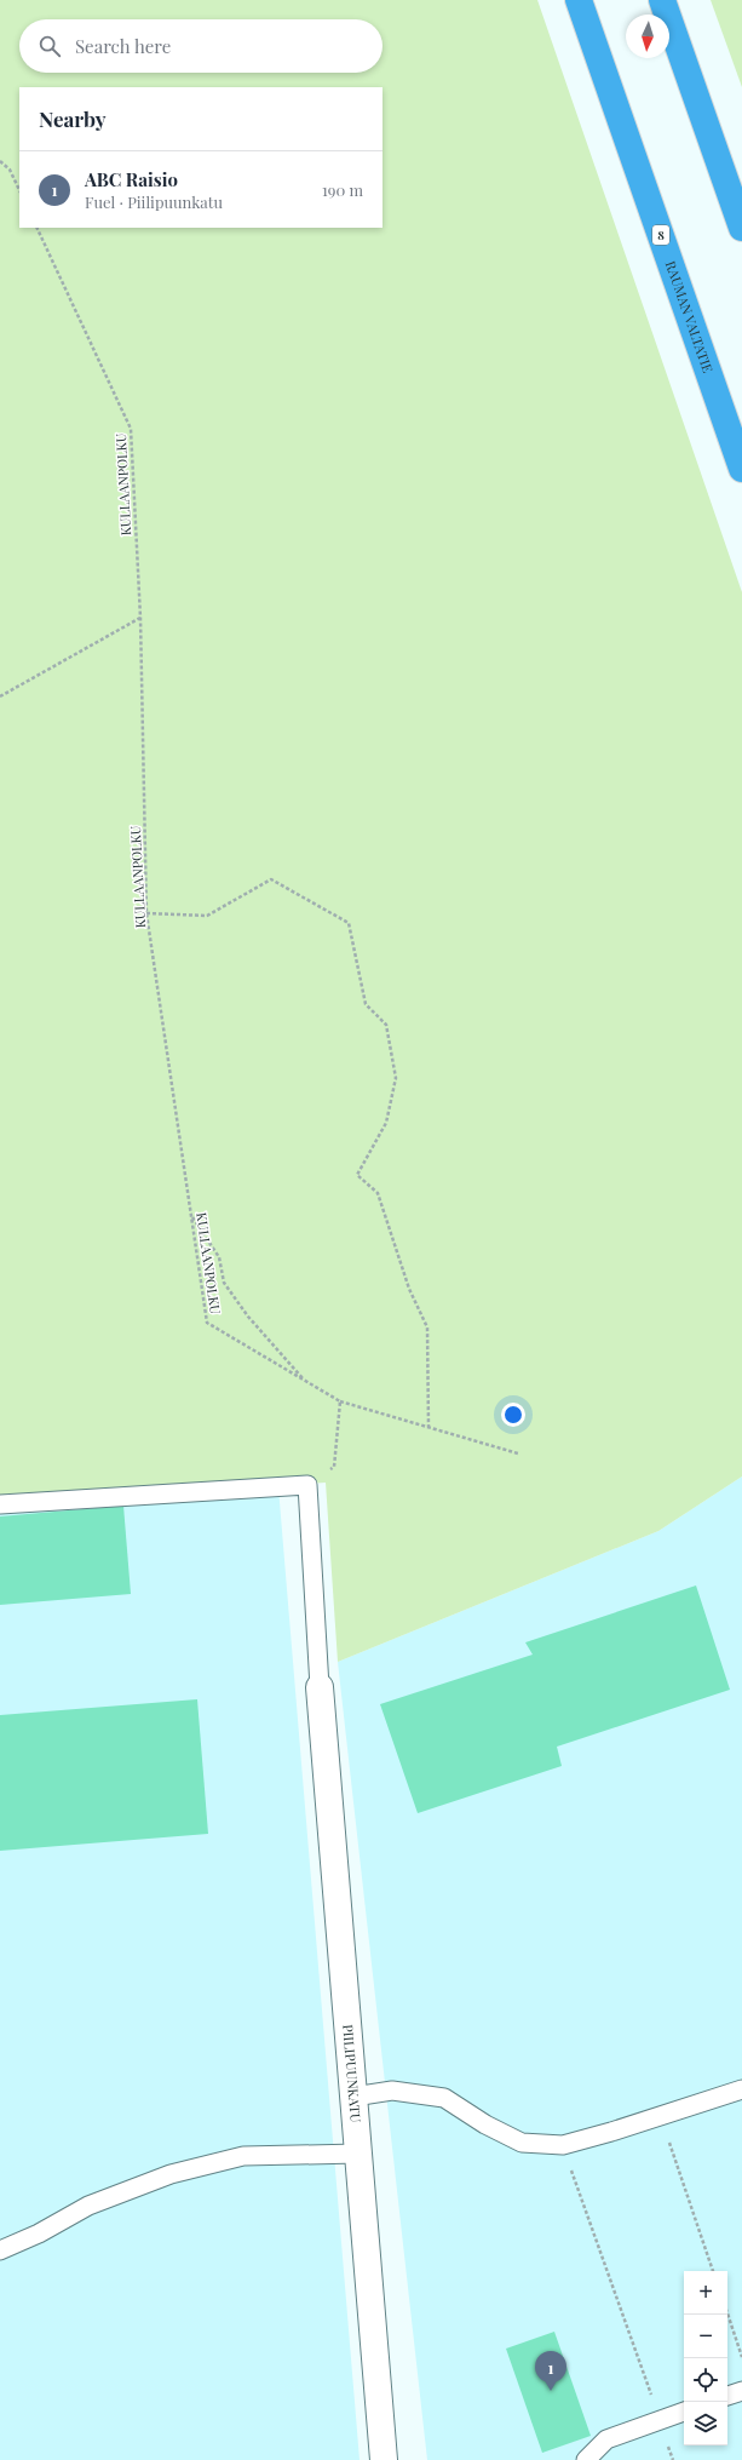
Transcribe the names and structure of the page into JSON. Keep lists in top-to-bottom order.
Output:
{
  "streets": {
    "highway": ["8", "RAUMAN VALTATIE"],
    "street": ["PIILIPUUNKATU"],
    "path": ["KULLAANPOLKU"]
  },
  "north": "bottom",
  "page": {
    "search": "Search here",
    "heading": "Nearby",
    "list": [
      {
        "mark": "1",
        "name": "ABC Raisio",
        "note": "Fuel · Piilipuunkatu",
        "value": "190 m"
      }
    ],
    "map_buttons": ["+", "−"],
    "pins": "1"
  }
}
